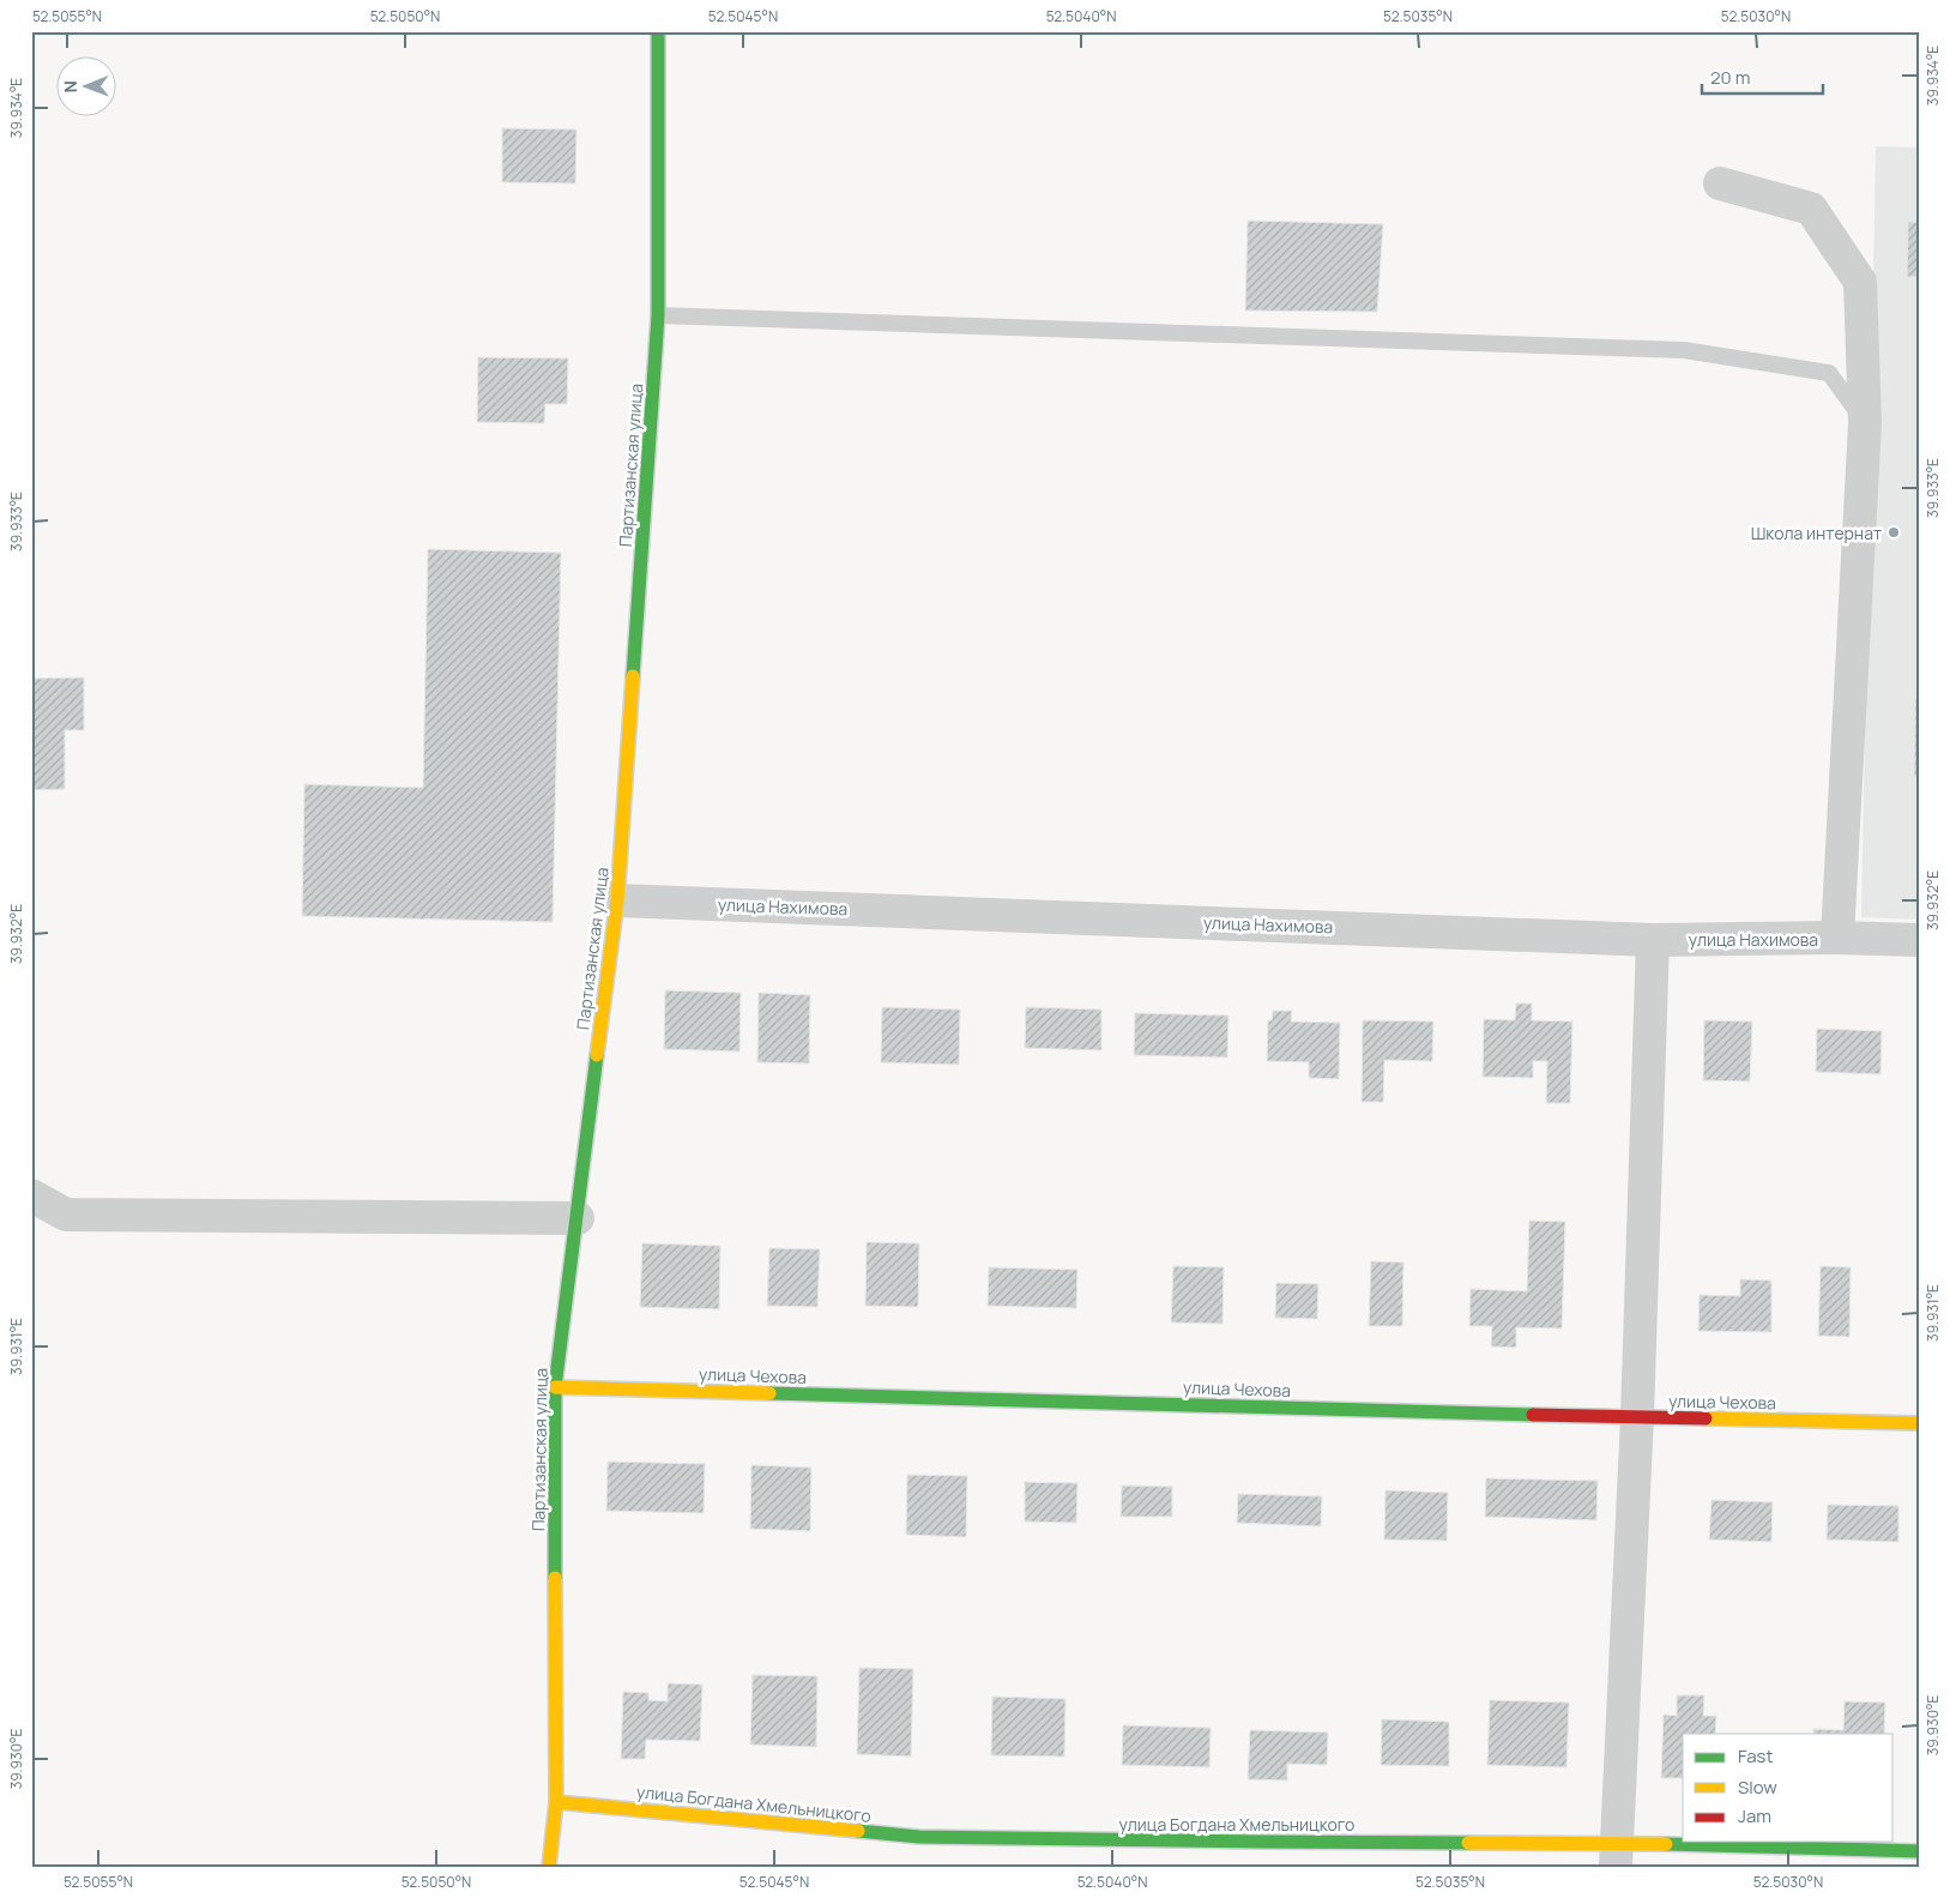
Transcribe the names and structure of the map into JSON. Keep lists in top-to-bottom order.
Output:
{
  "streets": {
    "street": [
      "Партизанская улица",
      "улица Нахимова",
      "улица Чехова",
      "улица Богдана Хмельницкого"
    ]
  },
  "crossings": [
    ["Партизанская улица", "улица Нахимова"],
    ["Партизанская улица", "улица Чехова"],
    ["Партизанская улица", "улица Богдана Хмельницкого"]
  ],
  "places": ["Школа интернат"],
  "legend": ["Fast", "Slow", "Jam"],
  "scale_bar": "20 m",
  "north": "left",
  "coordinates": [
    "52.5055°N",
    "52.5050°N",
    "52.5045°N",
    "52.5040°N",
    "52.5035°N",
    "52.5030°N",
    "39.934°E",
    "39.933°E",
    "39.932°E",
    "39.931°E",
    "39.930°E"
  ]
}
